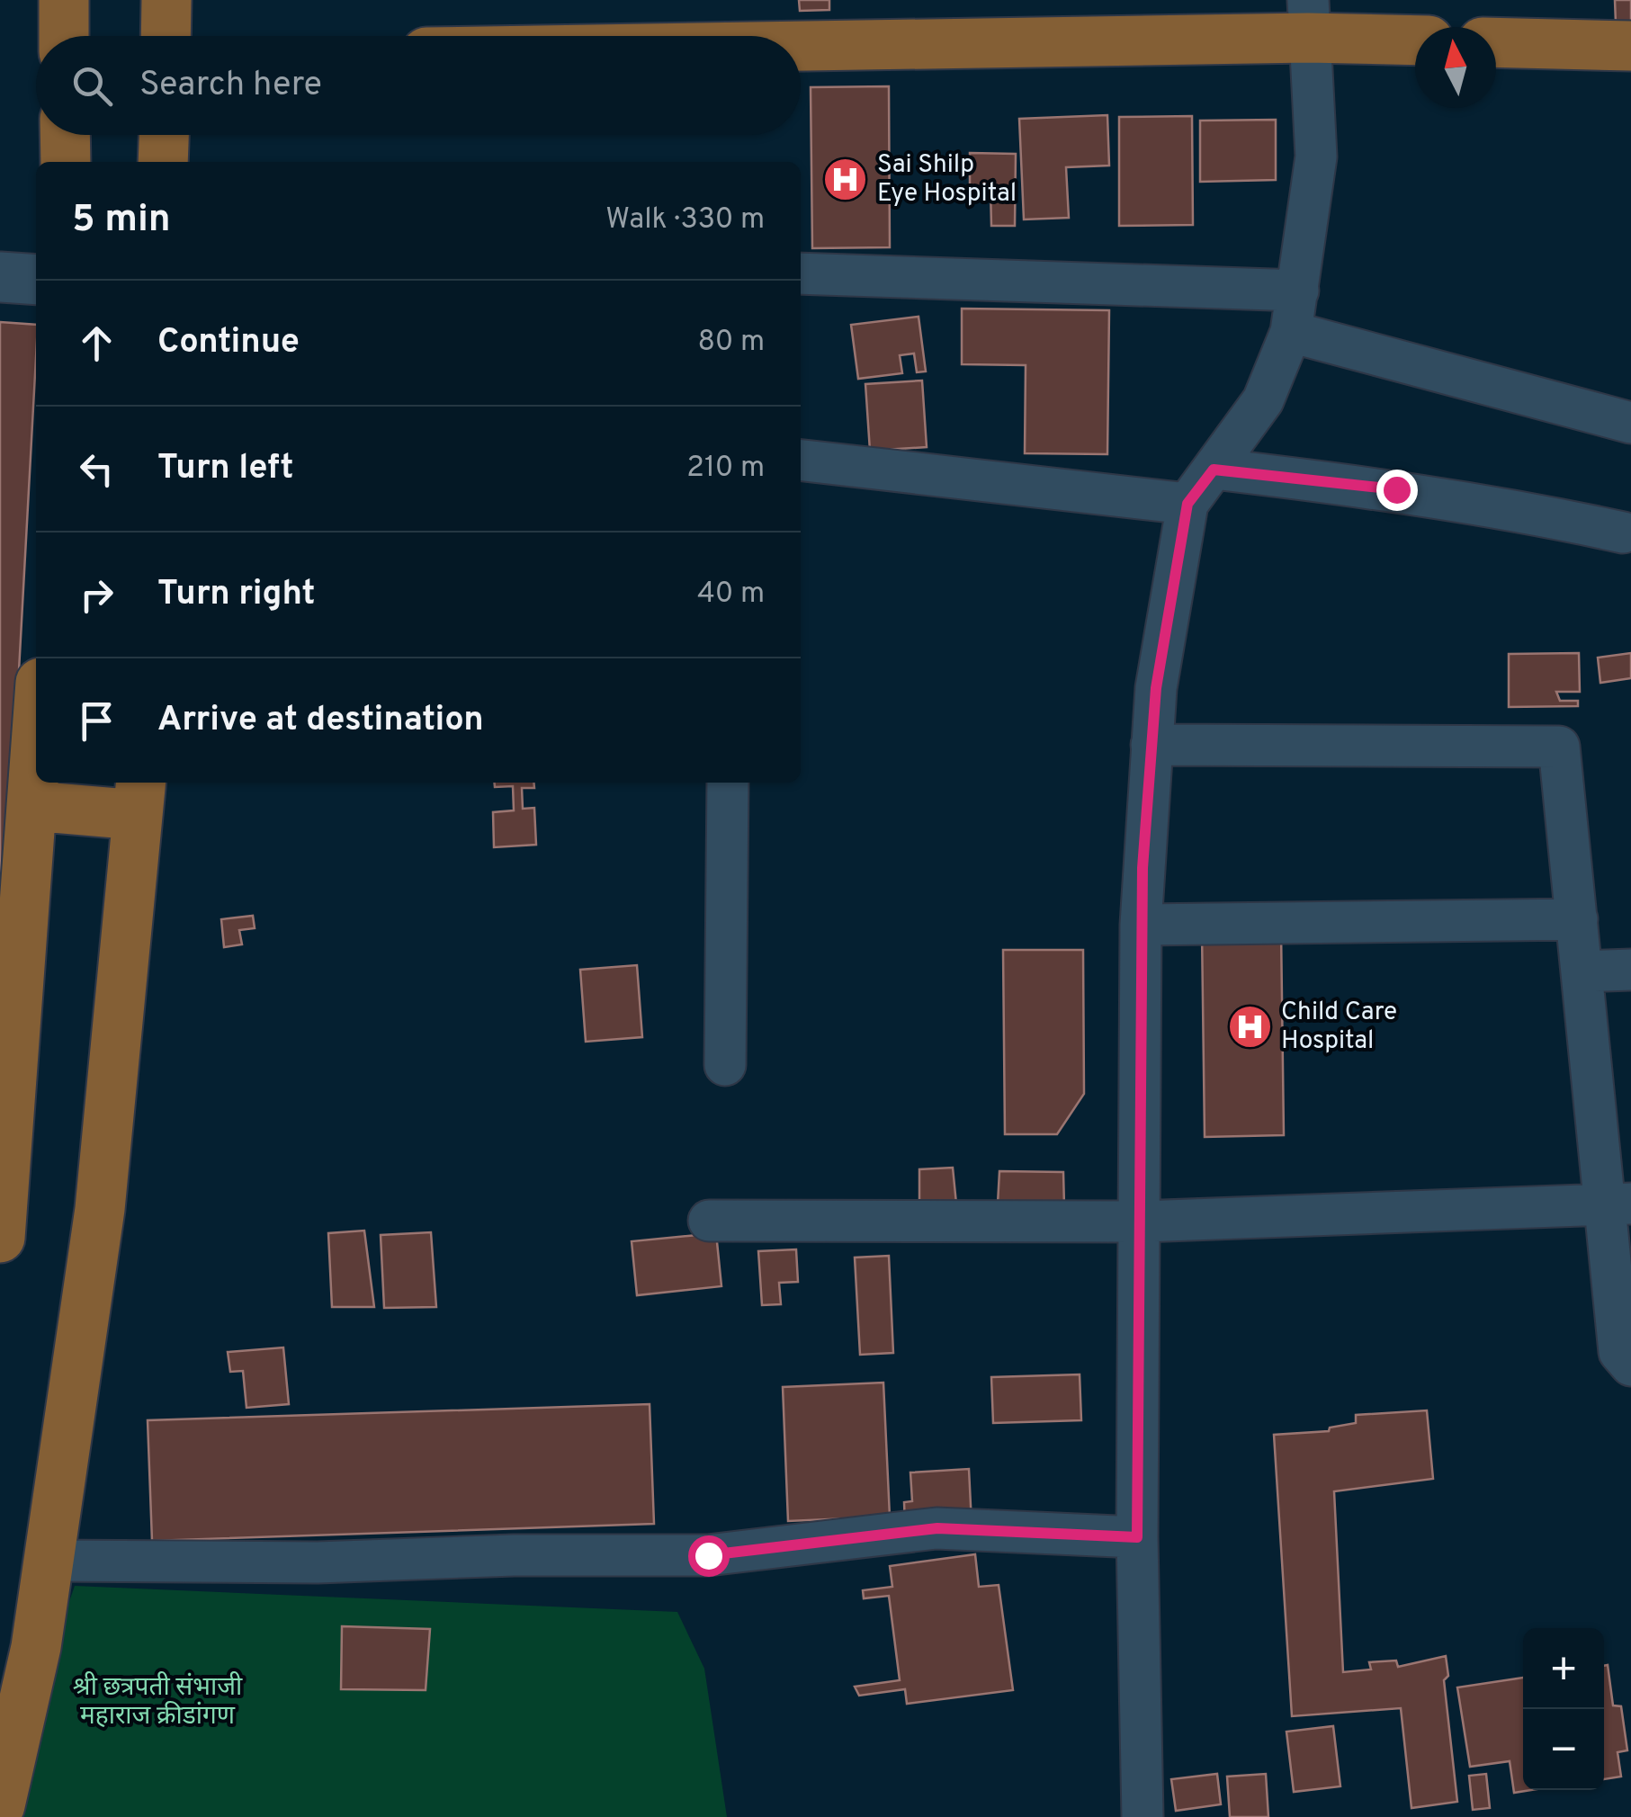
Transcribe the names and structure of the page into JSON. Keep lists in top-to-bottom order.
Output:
{
  "parks": ["श्री छत्रपती संभाजी महाराज क्रीडांगण"],
  "places": {
    "hospital": ["Sai Shilp Eye Hospital", "Child Care Hospital"]
  },
  "north": "top",
  "page": {
    "search": "Search here",
    "heading": ["5 min", "Walk · 330 m"],
    "list": [
      ["Continue", "80 m"],
      ["Turn left", "210 m"],
      ["Turn right", "40 m"],
      "Arrive at destination"
    ],
    "map_buttons": ["+", "−"]
  }
}
